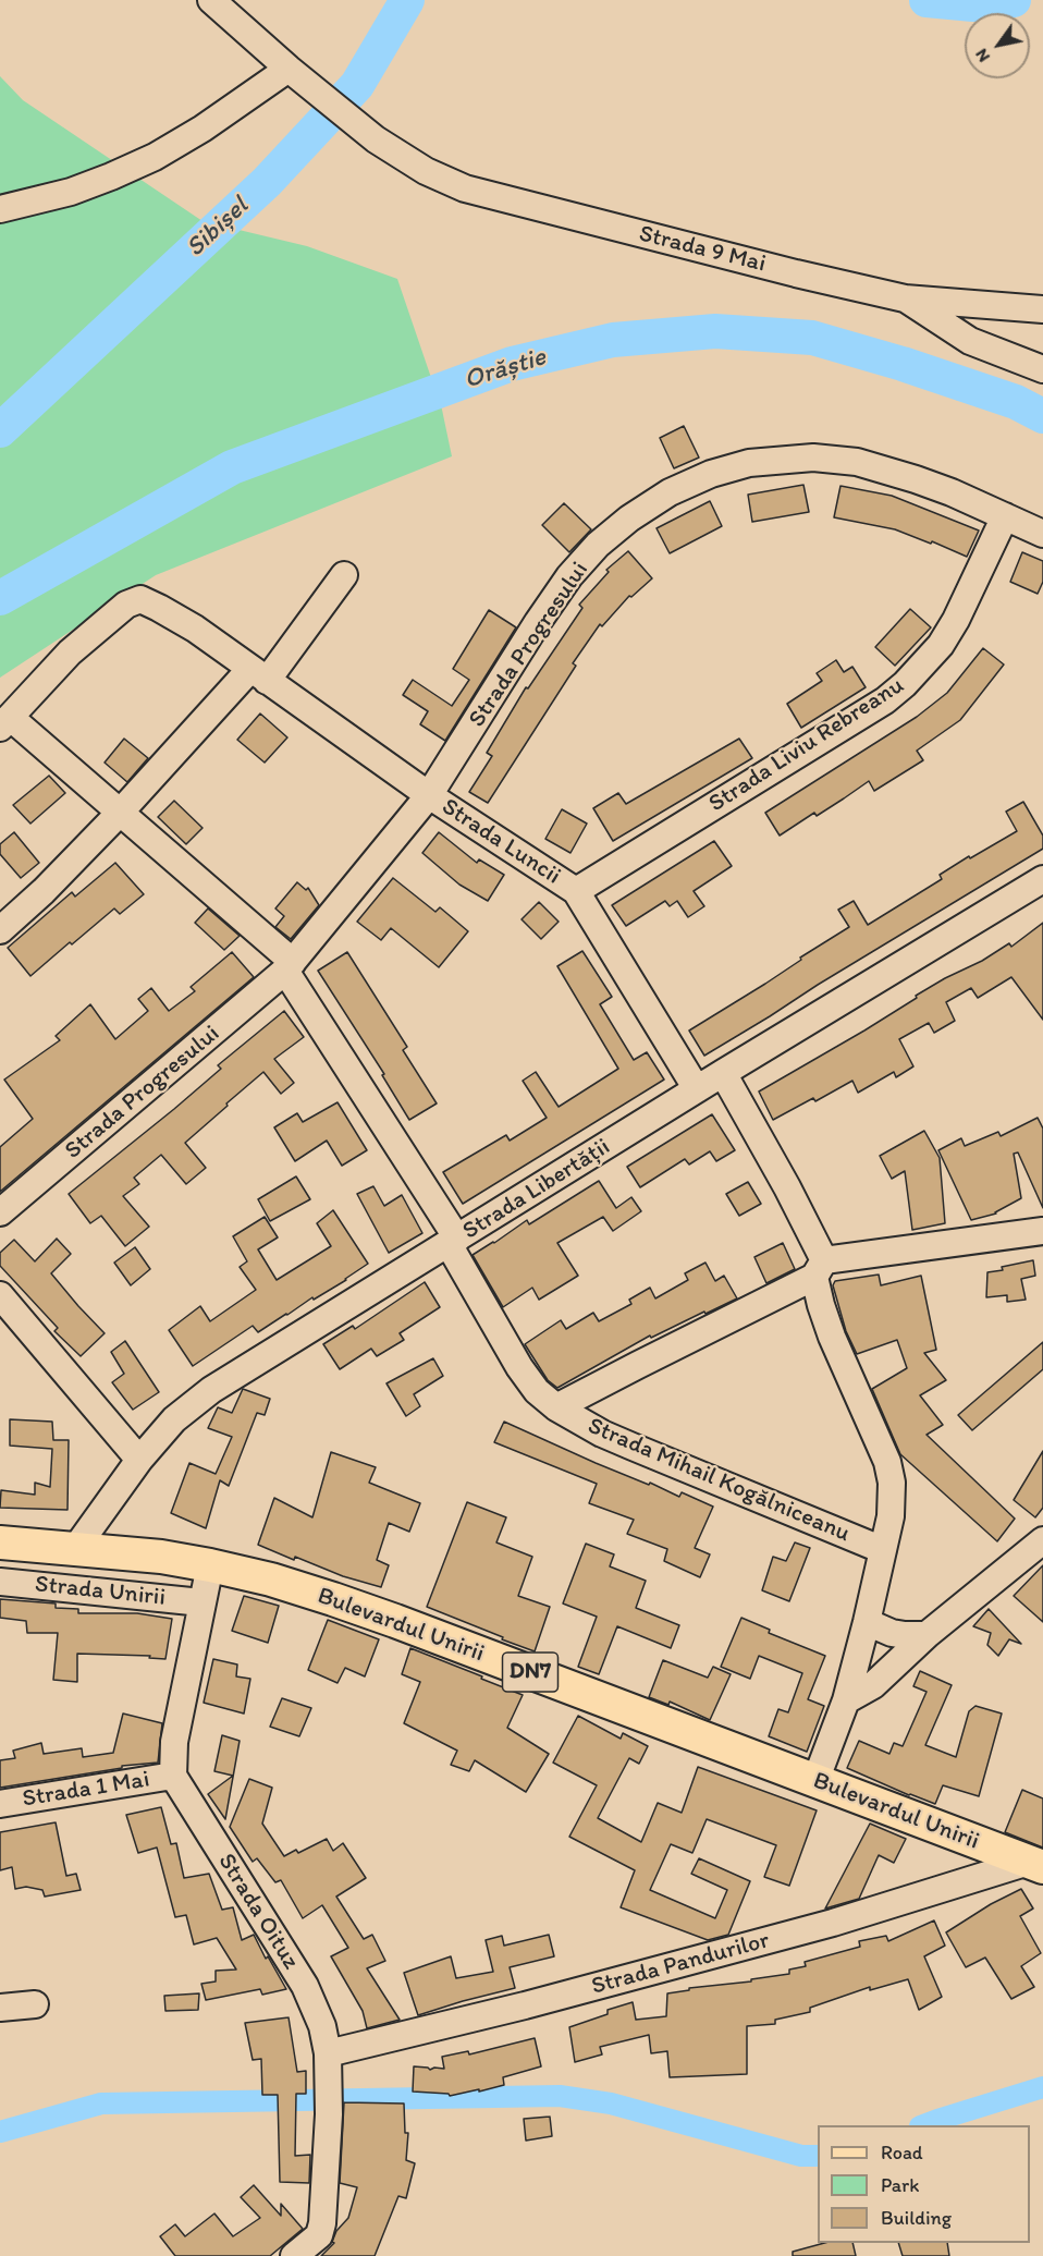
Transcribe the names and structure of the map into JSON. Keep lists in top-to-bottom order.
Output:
{
  "streets": {
    "main road": ["Bulevardul Unirii", "DN7"],
    "street": [
      "Strada 9 Mai",
      "Strada Progresului",
      "Strada Liviu Rebreanu",
      "Strada Luncii",
      "Strada Libertății",
      "Strada Mihail Kogălniceanu",
      "Strada Unirii",
      "Strada 1 Mai",
      "Strada Oituz",
      "Strada Pandurilor"
    ]
  },
  "crossings": [
    ["Strada Progresului", "Strada Liviu Rebreanu"],
    ["Strada Progresului", "Strada Luncii"],
    ["Strada Liviu Rebreanu", "Strada Luncii"],
    ["Strada Luncii", "Strada Libertății"],
    ["Strada Libertății", "Strada Mihail Kogălniceanu"],
    ["Strada Libertății", "Bulevardul Unirii"],
    ["Strada Mihail Kogălniceanu", "Bulevardul Unirii"],
    ["Bulevardul Unirii", "Strada Pandurilor"],
    ["Strada 1 Mai", "Strada Oituz"],
    ["Strada Oituz", "Strada Pandurilor"]
  ],
  "water": ["Sibișel", "Orăștie"],
  "legend": ["Road", "Park", "Building"],
  "north": "bottom left"
}
